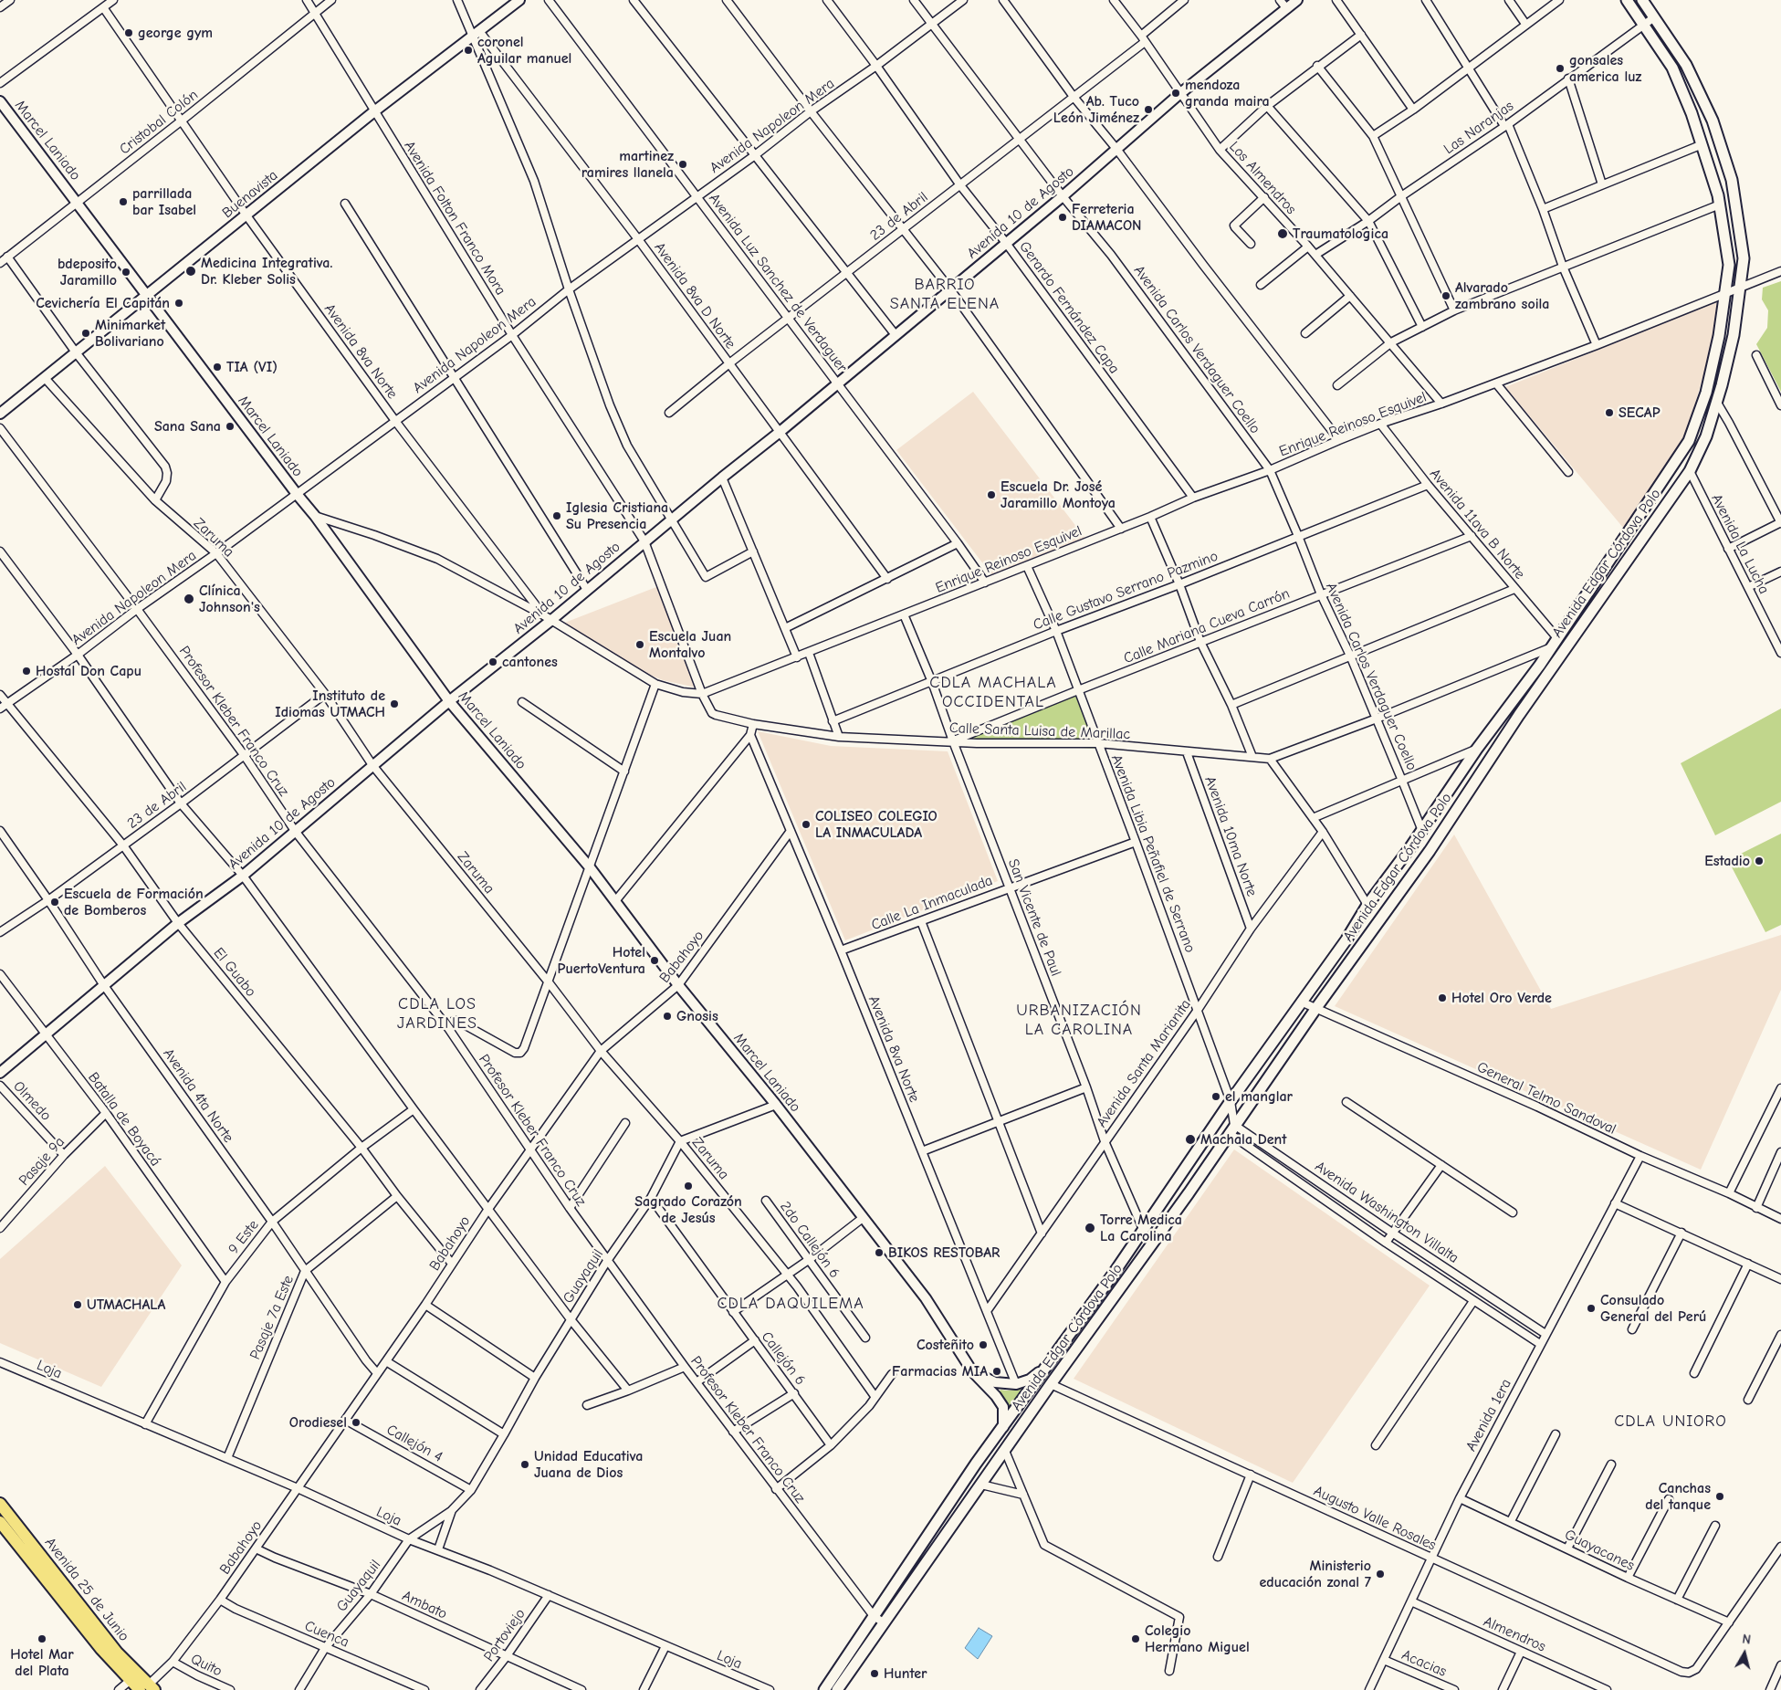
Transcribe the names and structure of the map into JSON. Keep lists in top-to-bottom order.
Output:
{
  "streets": {
    "main road": ["Avenida Edgar Córdova Polo", "Avenida 25 de Junio"],
    "street": [
      "Cristobal Colón",
      "Avenida Napoleon Mera",
      "Las Naranjas",
      "Marcel Laniado",
      "Los Almendros",
      "Buenavista",
      "Avenida 10 de Agosto",
      "23 de Abril",
      "Avenida Folton Franco Mora",
      "Avenida Luz Sanchez de Verdaguer",
      "Avenida 8va D Norte",
      "Gerardo Fernández Capa",
      "Avenida Carlos Verdaguer Coello",
      "Avenida 8va Norte",
      "Enrique Reinoso Esquivel",
      "Avenida 11ava B Norte",
      "Zaruma",
      "Avenida La Lucha",
      "Calle Gustavo Serrano Pazmino",
      "Calle Mariana Cueva Carrón",
      "Profesor Kleber Franco Cruz",
      "Calle Santa Luisa de Marillac",
      "Avenida 10ma Norte",
      "Avenida Libia Peñafiel de Serrano",
      "Calle La Inmaculada",
      "San Vicente de Paul",
      "Babahoyo",
      "El Guabo",
      "Avenida Santa Marianita",
      "Avenida 4ta Norte",
      "General Telmo Sandoval",
      "Olmedo",
      "Batalla de Boyacá",
      "Pasaje 9a",
      "Avenida Washington Villalta",
      "9 Este",
      "2do Callejón 6",
      "Guayaquil",
      "Pasaje 7a Este",
      "Callejón 6",
      "Loja",
      "Avenida 1era",
      "Callejón 4",
      "Augusto Valle Rosales",
      "Guayacanes",
      "Ambato",
      "Cuenca",
      "Almendros",
      "Portoviejo",
      "Acacias",
      "Quito"
    ]
  },
  "crossings": [
    ["Cristobal Colón", "Marcel Laniado"],
    ["Cristobal Colón", "Avenida Folton Franco Mora"],
    ["Cristobal Colón", "Avenida 8va Norte"],
    ["Avenida Napoleon Mera", "Marcel Laniado"],
    ["Avenida Napoleon Mera", "Avenida Folton Franco Mora"],
    ["Avenida Napoleon Mera", "Avenida Luz Sanchez de Verdaguer"],
    ["Avenida Napoleon Mera", "Avenida 8va D Norte"],
    ["Avenida Napoleon Mera", "Gerardo Fernández Capa"],
    ["Avenida Napoleon Mera", "Avenida Carlos Verdaguer Coello"],
    ["Avenida Napoleon Mera", "Avenida 8va Norte"],
    ["Avenida Napoleon Mera", "Zaruma"],
    ["Avenida Napoleon Mera", "Profesor Kleber Franco Cruz"],
    ["Avenida Napoleon Mera", "El Guabo"],
    ["Las Naranjas", "Los Almendros"],
    ["Las Naranjas", "Avenida Edgar Córdova Polo"],
    ["Marcel Laniado", "Buenavista"],
    ["Marcel Laniado", "Avenida 10 de Agosto"],
    ["Marcel Laniado", "Enrique Reinoso Esquivel"],
    ["Marcel Laniado", "Avenida Edgar Córdova Polo"],
    ["Marcel Laniado", "Babahoyo"],
    ["Los Almendros", "Avenida 10 de Agosto"],
    ["Los Almendros", "23 de Abril"],
    ["Los Almendros", "Enrique Reinoso Esquivel"],
    ["Buenavista", "Avenida Folton Franco Mora"],
    ["Buenavista", "Avenida 8va D Norte"],
    ["Buenavista", "Avenida 8va Norte"],
    ["Buenavista", "Zaruma"],
    ["Avenida 10 de Agosto", "Avenida Folton Franco Mora"],
    ["Avenida 10 de Agosto", "Avenida Luz Sanchez de Verdaguer"],
    ["Avenida 10 de Agosto", "Avenida 8va D Norte"],
    ["Avenida 10 de Agosto", "Gerardo Fernández Capa"],
    ["Avenida 10 de Agosto", "Avenida Carlos Verdaguer Coello"],
    ["Avenida 10 de Agosto", "Enrique Reinoso Esquivel"],
    ["Avenida 10 de Agosto", "Zaruma"],
    ["Avenida 10 de Agosto", "Profesor Kleber Franco Cruz"],
    ["Avenida 10 de Agosto", "El Guabo"],
    ["Avenida 10 de Agosto", "Avenida 4ta Norte"],
    ["Avenida 10 de Agosto", "Batalla de Boyacá"],
    ["23 de Abril", "Avenida Luz Sanchez de Verdaguer"],
    ["23 de Abril", "Avenida 8va D Norte"],
    ["23 de Abril", "Gerardo Fernández Capa"],
    ["23 de Abril", "Avenida Carlos Verdaguer Coello"],
    ["23 de Abril", "Zaruma"],
    ["23 de Abril", "Profesor Kleber Franco Cruz"],
    ["23 de Abril", "El Guabo"],
    ["23 de Abril", "Avenida 4ta Norte"],
    ["Avenida Folton Franco Mora", "Enrique Reinoso Esquivel"],
    ["Avenida Folton Franco Mora", "Calle Santa Luisa de Marillac"],
    ["Avenida Luz Sanchez de Verdaguer", "Enrique Reinoso Esquivel"],
    ["Gerardo Fernández Capa", "Enrique Reinoso Esquivel"],
    ["Avenida Carlos Verdaguer Coello", "Enrique Reinoso Esquivel"],
    ["Avenida Carlos Verdaguer Coello", "Avenida Edgar Córdova Polo"],
    ["Avenida Carlos Verdaguer Coello", "Calle Gustavo Serrano Pazmino"],
    ["Avenida Carlos Verdaguer Coello", "Calle Mariana Cueva Carrón"],
    ["Avenida 8va Norte", "Enrique Reinoso Esquivel"],
    ["Avenida 8va Norte", "Calle La Inmaculada"],
    ["Avenida 8va Norte", "Babahoyo"],
    ["Avenida 8va Norte", "Avenida Santa Marianita"],
    ["Enrique Reinoso Esquivel", "Avenida 11ava B Norte"],
    ["Enrique Reinoso Esquivel", "Avenida Edgar Córdova Polo"],
    ["Enrique Reinoso Esquivel", "Calle Santa Luisa de Marillac"],
    ["Enrique Reinoso Esquivel", "Avenida Libia Peñafiel de Serrano"],
    ["Enrique Reinoso Esquivel", "San Vicente de Paul"],
    ["Avenida 11ava B Norte", "Avenida Edgar Córdova Polo"],
    ["Avenida 11ava B Norte", "Calle Gustavo Serrano Pazmino"],
    ["Avenida 11ava B Norte", "Calle Mariana Cueva Carrón"],
    ["Zaruma", "Babahoyo"],
    ["Zaruma", "Guayaquil"],
    ["Avenida La Lucha", "Avenida Edgar Córdova Polo"],
    ["Avenida Edgar Córdova Polo", "Profesor Kleber Franco Cruz"],
    ["Avenida Edgar Córdova Polo", "Avenida Libia Peñafiel de Serrano"],
    ["Avenida Edgar Córdova Polo", "San Vicente de Paul"],
    ["Avenida Edgar Córdova Polo", "General Telmo Sandoval"],
    ["Avenida Edgar Córdova Polo", "Avenida Washington Villalta"],
    ["Avenida Edgar Córdova Polo", "Augusto Valle Rosales"],
    ["Calle Gustavo Serrano Pazmino", "Avenida Libia Peñafiel de Serrano"],
    ["Calle Gustavo Serrano Pazmino", "San Vicente de Paul"],
    ["Calle Mariana Cueva Carrón", "Calle Santa Luisa de Marillac"],
    ["Calle Mariana Cueva Carrón", "Avenida Libia Peñafiel de Serrano"],
    ["Calle Mariana Cueva Carrón", "San Vicente de Paul"],
    ["Profesor Kleber Franco Cruz", "Babahoyo"],
    ["Profesor Kleber Franco Cruz", "Guayaquil"],
    ["Calle Santa Luisa de Marillac", "Avenida 10ma Norte"],
    ["Calle Santa Luisa de Marillac", "Avenida Libia Peñafiel de Serrano"],
    ["Calle Santa Luisa de Marillac", "San Vicente de Paul"],
    ["Avenida 10ma Norte", "Avenida Santa Marianita"],
    ["Avenida Libia Peñafiel de Serrano", "Calle La Inmaculada"],
    ["Avenida Libia Peñafiel de Serrano", "Avenida Santa Marianita"],
    ["Calle La Inmaculada", "San Vicente de Paul"],
    ["San Vicente de Paul", "Avenida Santa Marianita"],
    ["Babahoyo", "El Guabo"],
    ["Babahoyo", "Avenida 4ta Norte"],
    ["Babahoyo", "Loja"],
    ["Babahoyo", "Callejón 4"],
    ["Babahoyo", "Avenida 25 de Junio"],
    ["Babahoyo", "Ambato"],
    ["Babahoyo", "Cuenca"],
    ["Babahoyo", "Quito"],
    ["El Guabo", "9 Este"],
    ["El Guabo", "Pasaje 7a Este"],
    ["Avenida 4ta Norte", "9 Este"],
    ["Avenida 4ta Norte", "Pasaje 7a Este"],
    ["General Telmo Sandoval", "Avenida 1era"],
    ["Olmedo", "Pasaje 9a"],
    ["Batalla de Boyacá", "Pasaje 9a"],
    ["Batalla de Boyacá", "9 Este"],
    ["Avenida Washington Villalta", "Avenida 1era"],
    ["9 Este", "Loja"],
    ["Guayaquil", "Callejón 6"],
    ["Guayaquil", "Loja"],
    ["Guayaquil", "Callejón 4"],
    ["Guayaquil", "Ambato"],
    ["Guayaquil", "Cuenca"],
    ["Pasaje 7a Este", "Loja"],
    ["Loja", "Portoviejo"],
    ["Avenida 1era", "Augusto Valle Rosales"],
    ["Avenida 1era", "Guayacanes"],
    ["Avenida 1era", "Almendros"],
    ["Avenida 1era", "Acacias"],
    ["Augusto Valle Rosales", "Guayacanes"],
    ["Ambato", "Portoviejo"]
  ],
  "districts": [
    "BARRIO SANTA ELENA",
    "CDLA MACHALA OCCIDENTAL",
    "CDLA LOS JARDINES",
    "URBANIZACIÓN LA CAROLINA",
    "CDLA DAQUILEMA",
    "CDLA UNIORO"
  ],
  "places": [
    "george gym",
    "coronel Aguilar manuel",
    "gonsales america luz",
    "mendoza granda maira",
    "Ab. Tuco León Jiménez",
    "martinez ramires llanela",
    "parrillada bar Isabel",
    "Ferreteria DIAMACON",
    "Traumatologica",
    "Medicina Integrativa. Dr. Kleber Solis",
    "bdeposito Jaramillo",
    "Alvarado zambrano soila",
    "Cevichería El Capitán",
    "Minimarket Bolivariano",
    "TIA (VI)",
    "SECAP",
    "Sana Sana",
    "Escuela Dr. José Jaramillo Montoya",
    "Iglesia Cristiana Su Presencia",
    "Clínica Johnson's",
    "Escuela Juan Montalvo",
    "cantones",
    "Hostal Don Capu",
    "Instituto de Idiomas UTMACH",
    "COLISEO COLEGIO LA INMACULADA",
    "Estadio",
    "Escuela de Formación de Bomberos",
    "Hotel PuertoVentura",
    "Hotel Oro Verde",
    "Gnosis",
    "el manglar",
    "Machala Dent",
    "Sagrado Corazón de Jesús",
    "Torre Medica La Carolina",
    "BIKOS RESTOBAR",
    "UTMACHALA",
    "Consulado General del Perú",
    "Costeñito",
    "Farmacias MIA",
    "Orodiesel",
    "Unidad Educativa Juana de Dios",
    "Canchas del tanque",
    "Ministerio educación zonal 7",
    "Hotel Mar del Plata",
    "Colegio Hermano Miguel",
    "Hunter"
  ],
  "north": "top"
}
